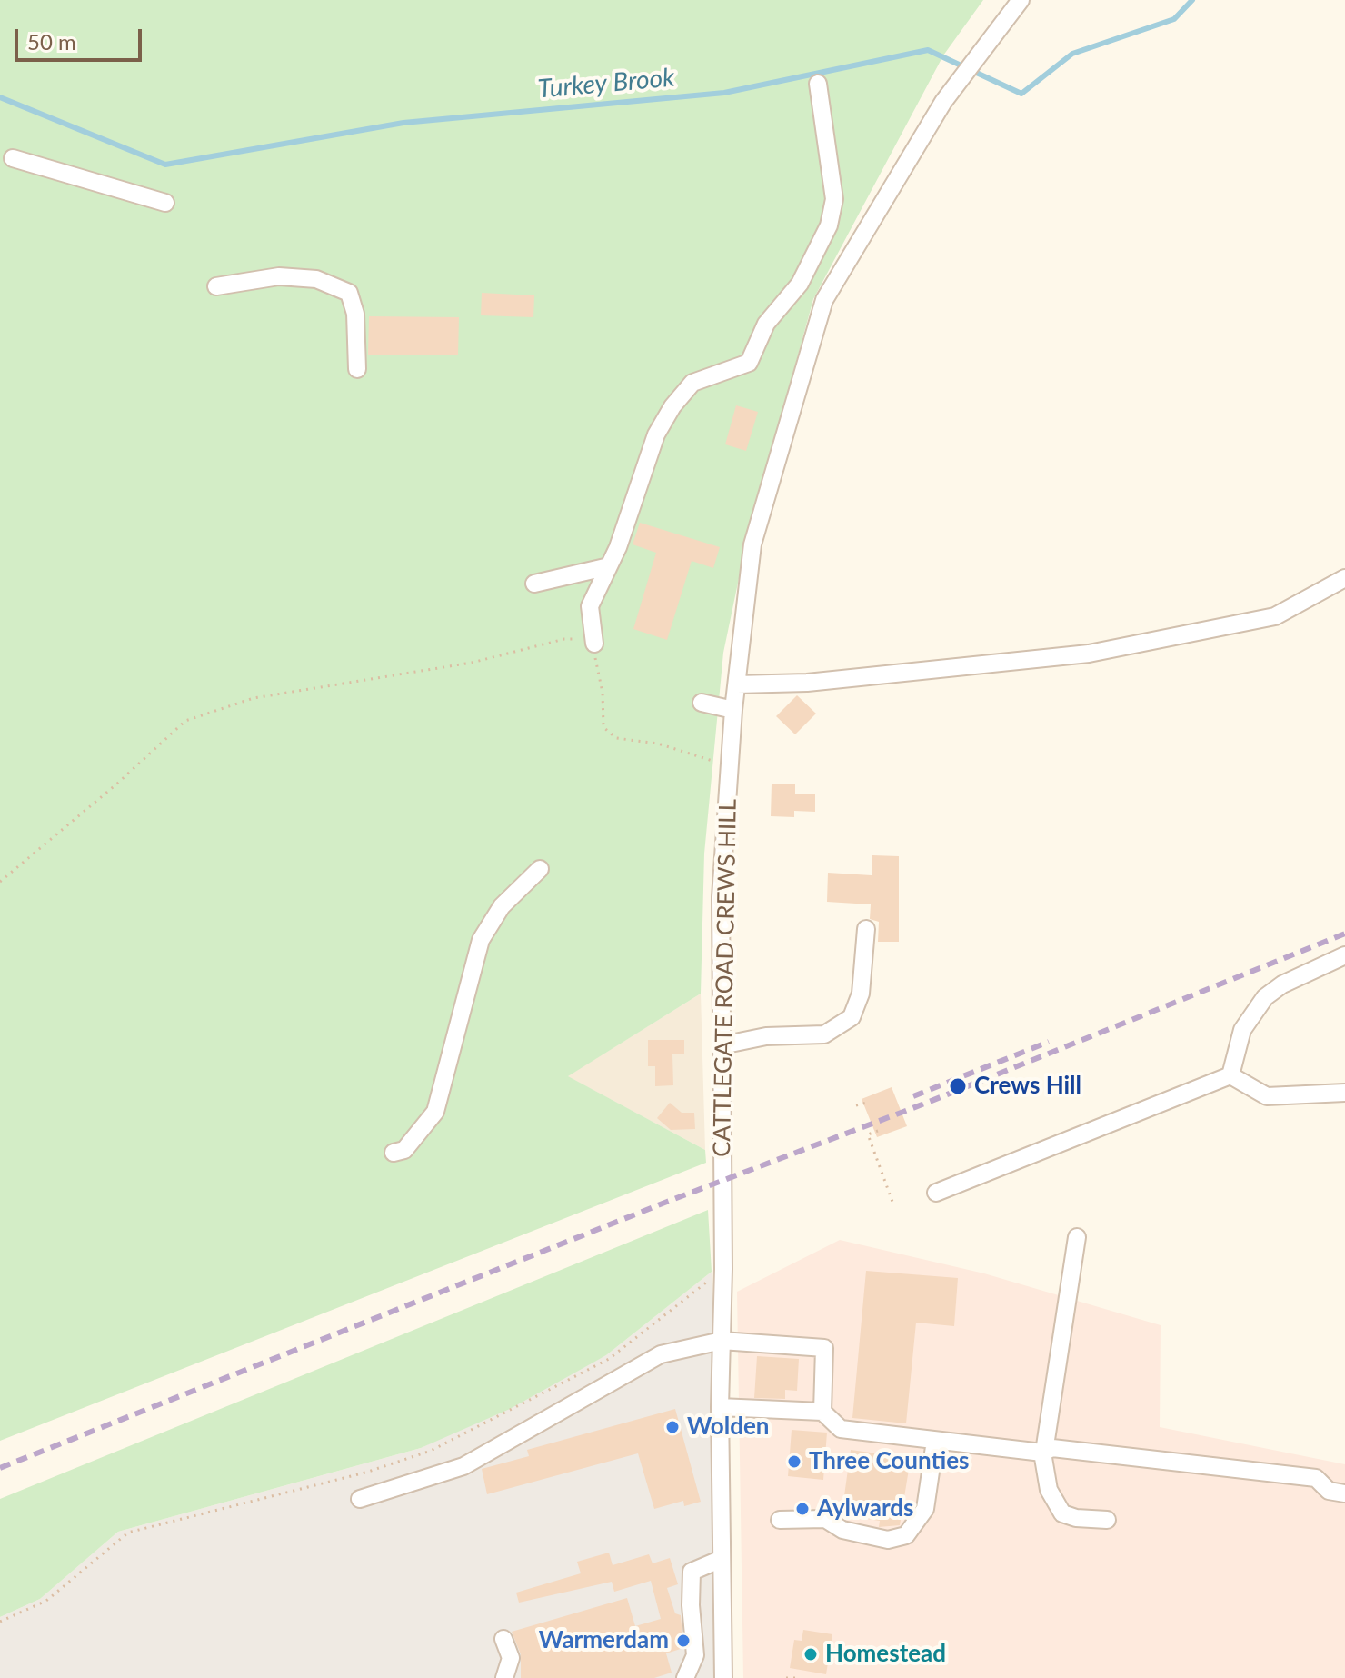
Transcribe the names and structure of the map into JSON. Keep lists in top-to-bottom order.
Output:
{
  "streets": {
    "street": ["CATTLEGATE ROAD CREWS HILL"]
  },
  "water": ["Turkey Brook"],
  "places": [
    "Crews Hill",
    "Wolden",
    "Three Counties",
    "Aylwards",
    "Warmerdam",
    "Homestead"
  ],
  "scale_bar": "50 m"
}
